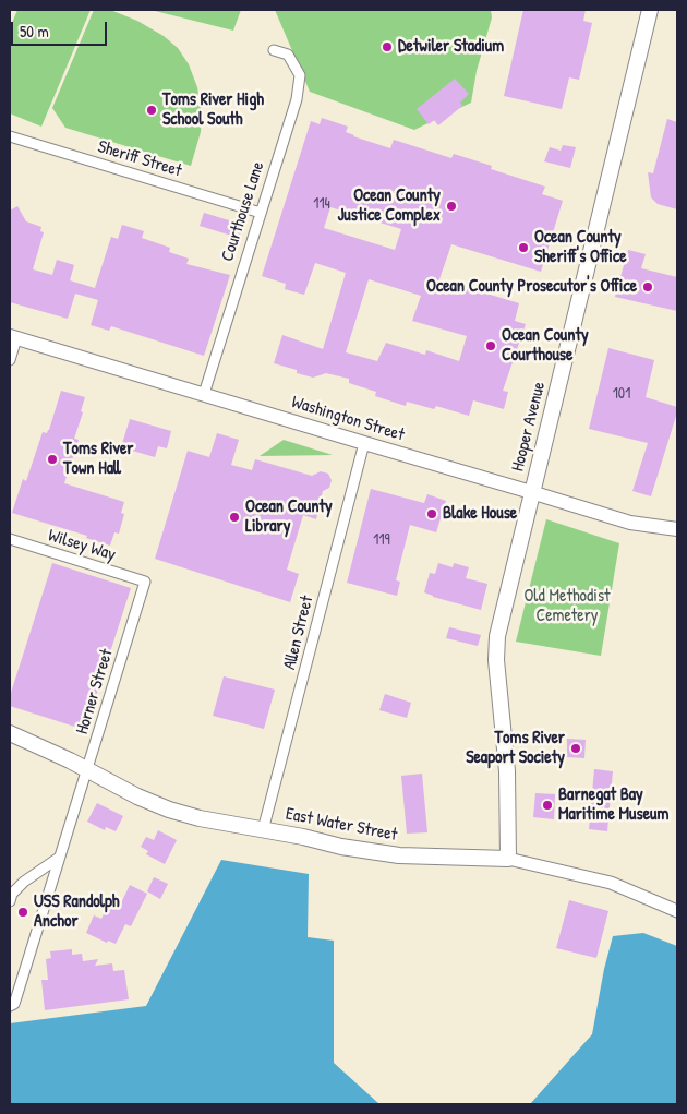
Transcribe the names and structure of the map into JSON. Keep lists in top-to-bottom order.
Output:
{
  "streets": {
    "main road": ["Washington Street", "Hooper Avenue", "East Water Street"],
    "street": [
      "Sheriff Street",
      "Courthouse Lane",
      "Wilsey Way",
      "Allen Street",
      "Horner Street"
    ]
  },
  "crossings": [
    ["Sheriff Street", "Courthouse Lane"],
    ["Courthouse Lane", "Washington Street"],
    ["Washington Street", "Hooper Avenue"],
    ["Washington Street", "Allen Street"],
    ["Hooper Avenue", "East Water Street"],
    ["Wilsey Way", "Horner Street"],
    ["Allen Street", "East Water Street"],
    ["Horner Street", "East Water Street"]
  ],
  "parks": ["Old Methodist Cemetery"],
  "places": [
    "Detwiler Stadium",
    "Toms River High School South",
    "Ocean County Justice Complex",
    "Ocean County Sheriff's Office",
    "Ocean County Prosecutor's Office",
    "Ocean County Courthouse",
    "Toms River Town Hall",
    "Blake House",
    "Ocean County Library",
    "Toms River Seaport Society",
    "Barnegat Bay Maritime Museum",
    "USS Randolph Anchor"
  ],
  "house_numbers": ["114", "101", "119"],
  "scale_bar": "50 m"
}
